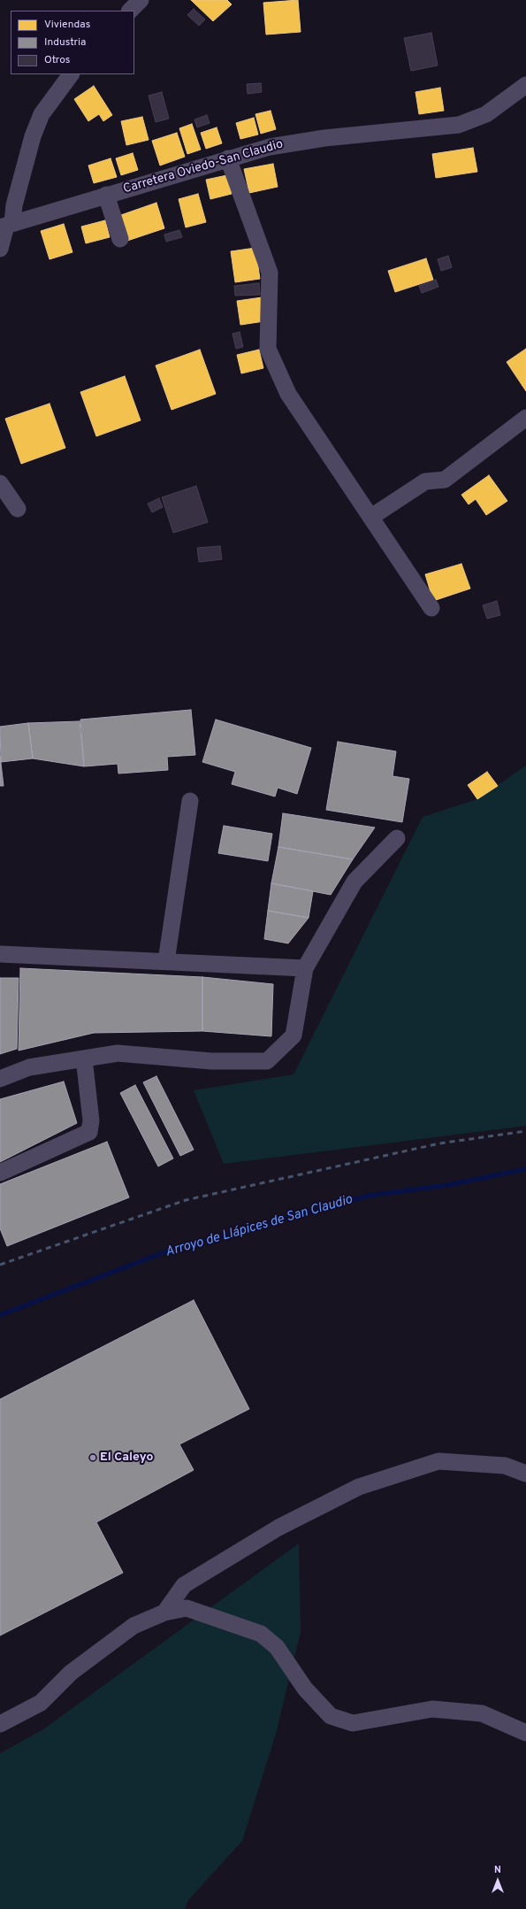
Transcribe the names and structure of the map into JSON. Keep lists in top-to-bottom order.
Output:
{
  "streets": {
    "street": ["Carretera Oviedo-San Claudio"]
  },
  "water": ["Arroyo de Llápices de San Claudio"],
  "places": ["El Caleyo"],
  "legend": ["Viviendas", "Industria", "Otros"],
  "north": "top"
}
